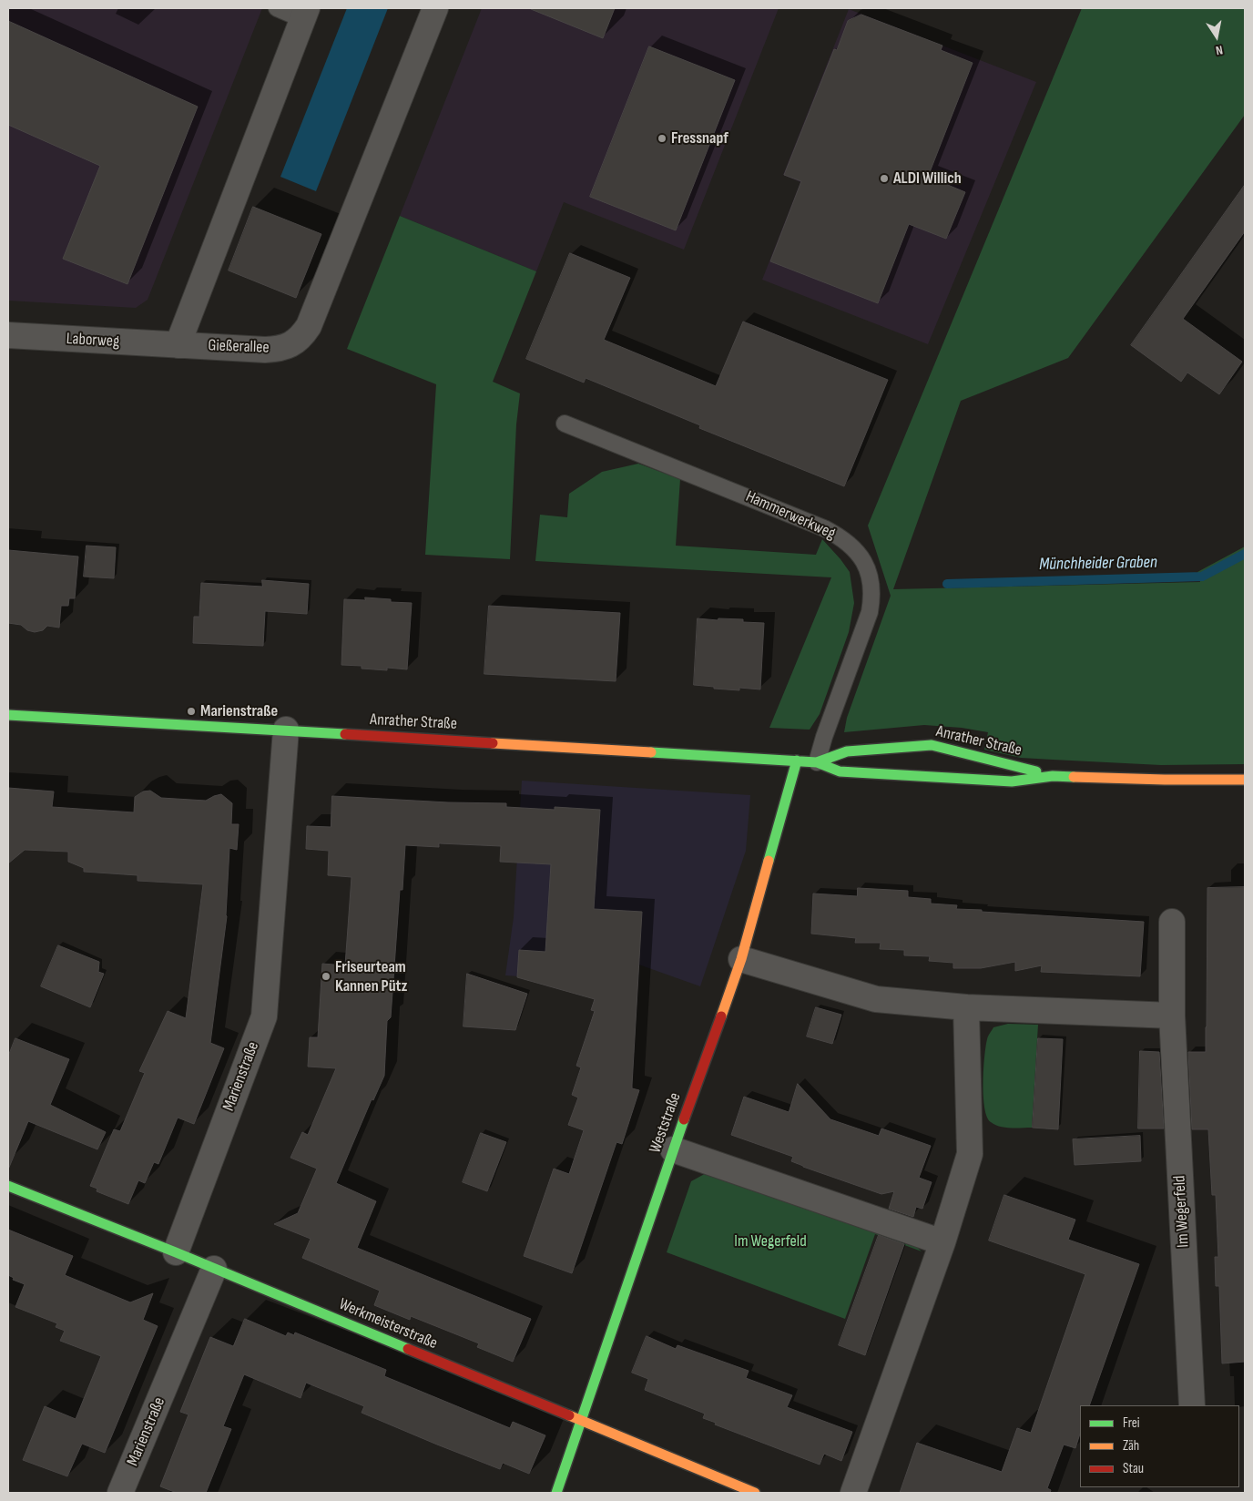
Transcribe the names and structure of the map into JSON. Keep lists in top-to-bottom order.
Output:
{
  "streets": {
    "street": [
      "Laborweg",
      "Gießerallee",
      "Anrather Straße",
      "Marienstraße",
      "Weststraße",
      "Im Wegerfeld",
      "Werkmeisterstraße"
    ],
    "lane": ["Hammerwerkweg"]
  },
  "crossings": [
    ["Laborweg", "Gießerallee"],
    ["Hammerwerkweg", "Anrather Straße"],
    ["Anrather Straße", "Marienstraße"],
    ["Anrather Straße", "Weststraße"],
    ["Marienstraße", "Werkmeisterstraße"],
    ["Weststraße", "Werkmeisterstraße"]
  ],
  "water": ["Münchheider Graben"],
  "parks": ["Im Wegerfeld"],
  "places": [
    "Fressnapf",
    "ALDI Willich",
    "Marienstraße",
    "Friseurteam Kannen Pütz"
  ],
  "legend": ["Frei", "Zäh", "Stau"],
  "north": "bottom"
}
